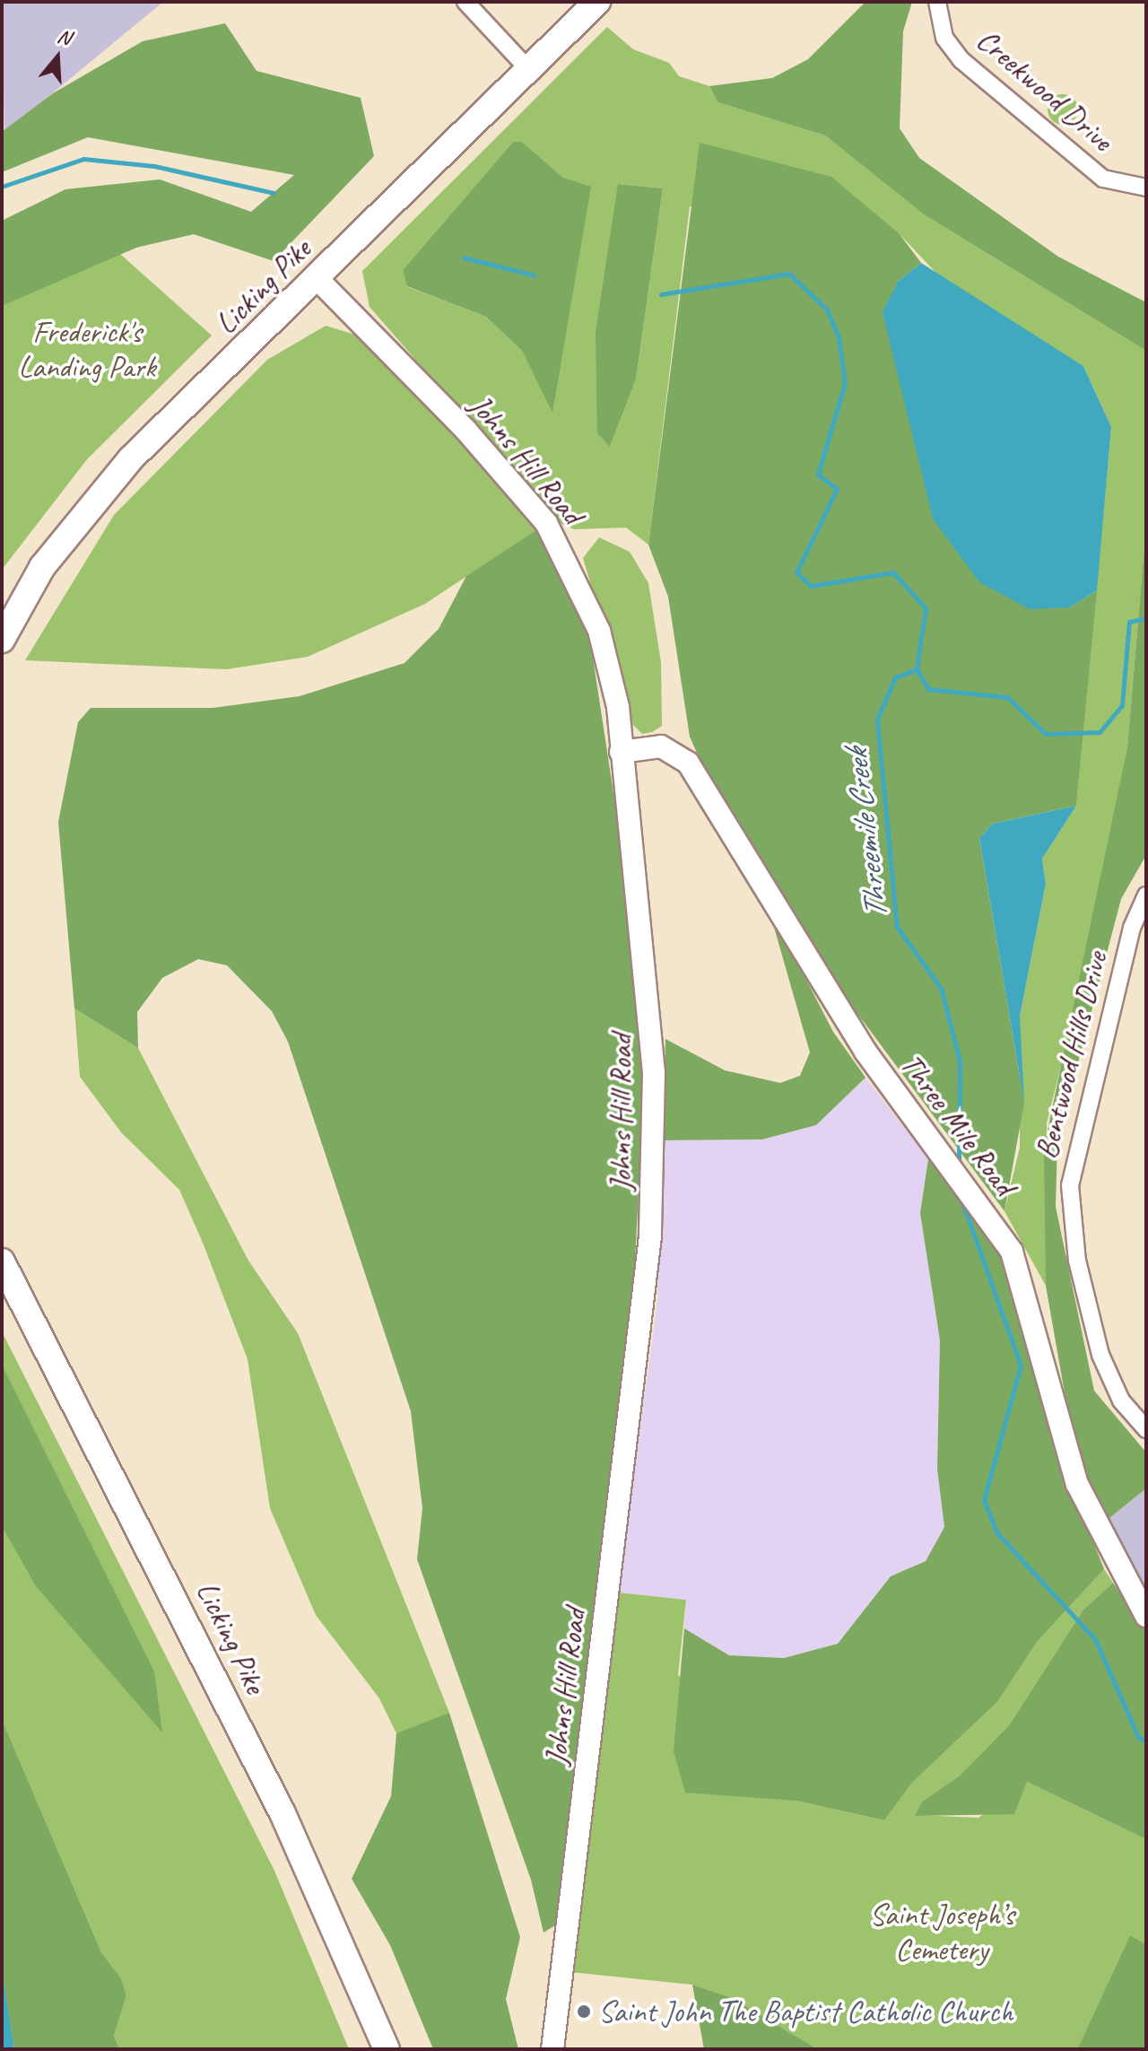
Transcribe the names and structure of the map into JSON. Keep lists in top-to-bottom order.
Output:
{
  "streets": {
    "main road": ["Licking Pike", "Johns Hill Road", "Three Mile Road"],
    "street": ["Creekwood Drive", "Bentwood Hills Drive"]
  },
  "crossings": [
    ["Licking Pike", "Johns Hill Road"],
    ["Johns Hill Road", "Three Mile Road"]
  ],
  "water": ["Threemile Creek"],
  "parks": ["Frederick's Landing Park", "Saint Joseph’s Cemetery"],
  "places": ["Saint John The Baptist Catholic Church"],
  "north": "top"
}
